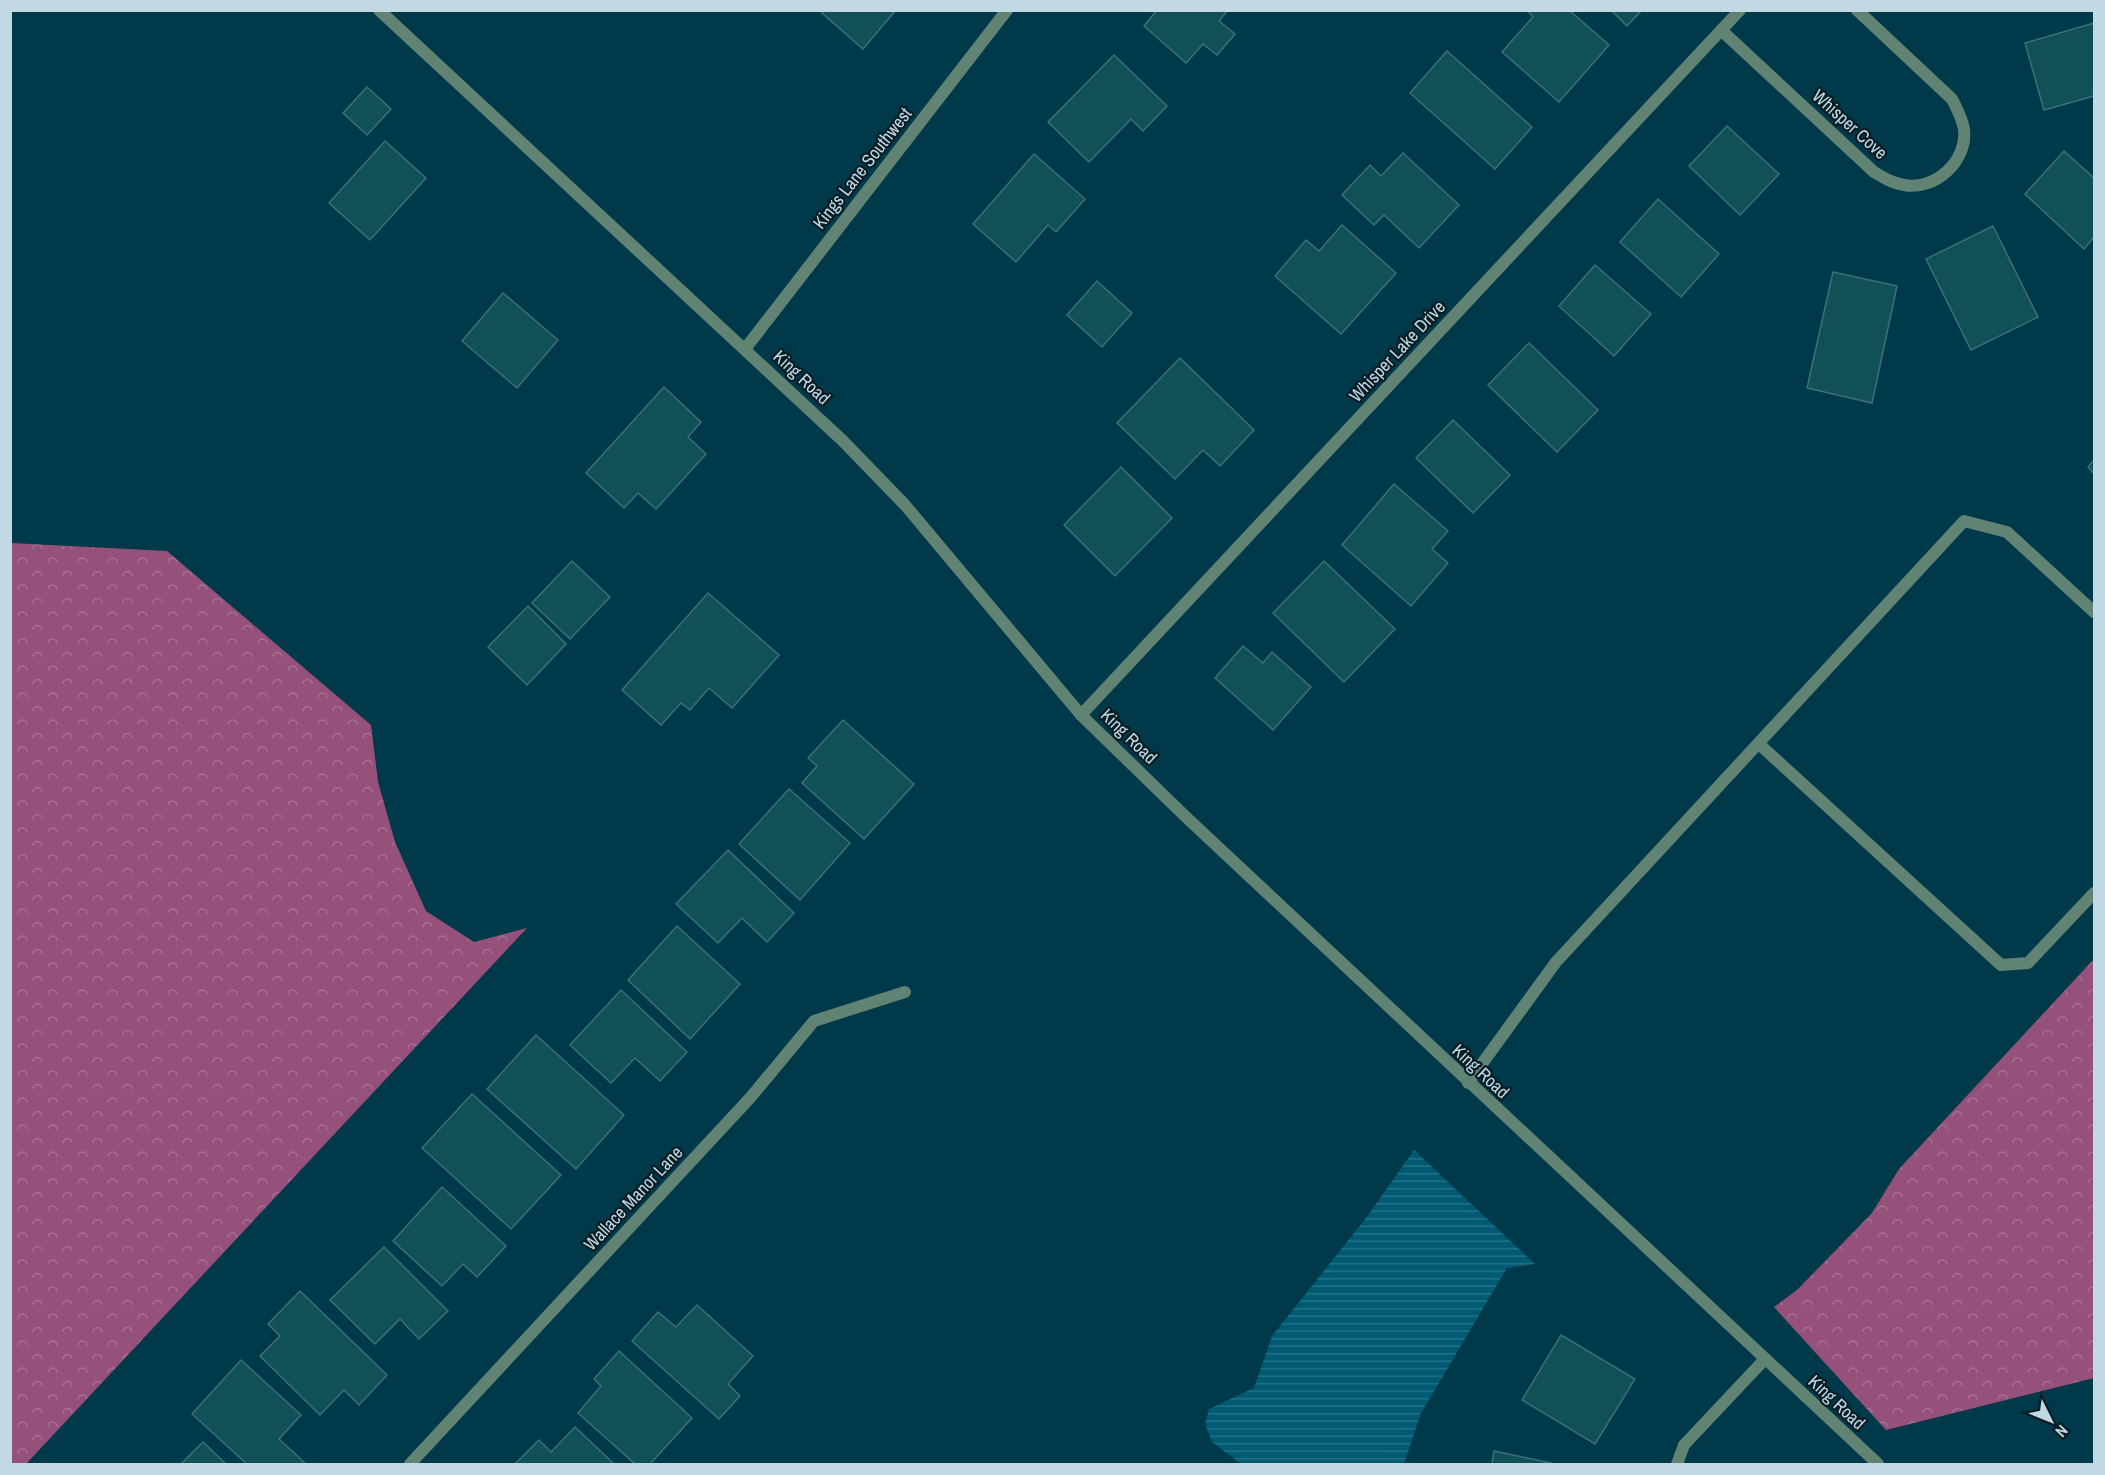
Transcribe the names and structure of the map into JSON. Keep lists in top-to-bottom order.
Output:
{
  "streets": {
    "street": [
      "Whisper Cove",
      "Kings Lane Southwest",
      "Whisper Lake Drive",
      "King Road",
      "Wallace Manor Lane"
    ]
  },
  "crossings": [
    ["Whisper Cove", "Whisper Lake Drive"],
    ["Kings Lane Southwest", "King Road"],
    ["Whisper Lake Drive", "King Road"]
  ],
  "north": "bottom right"
}
